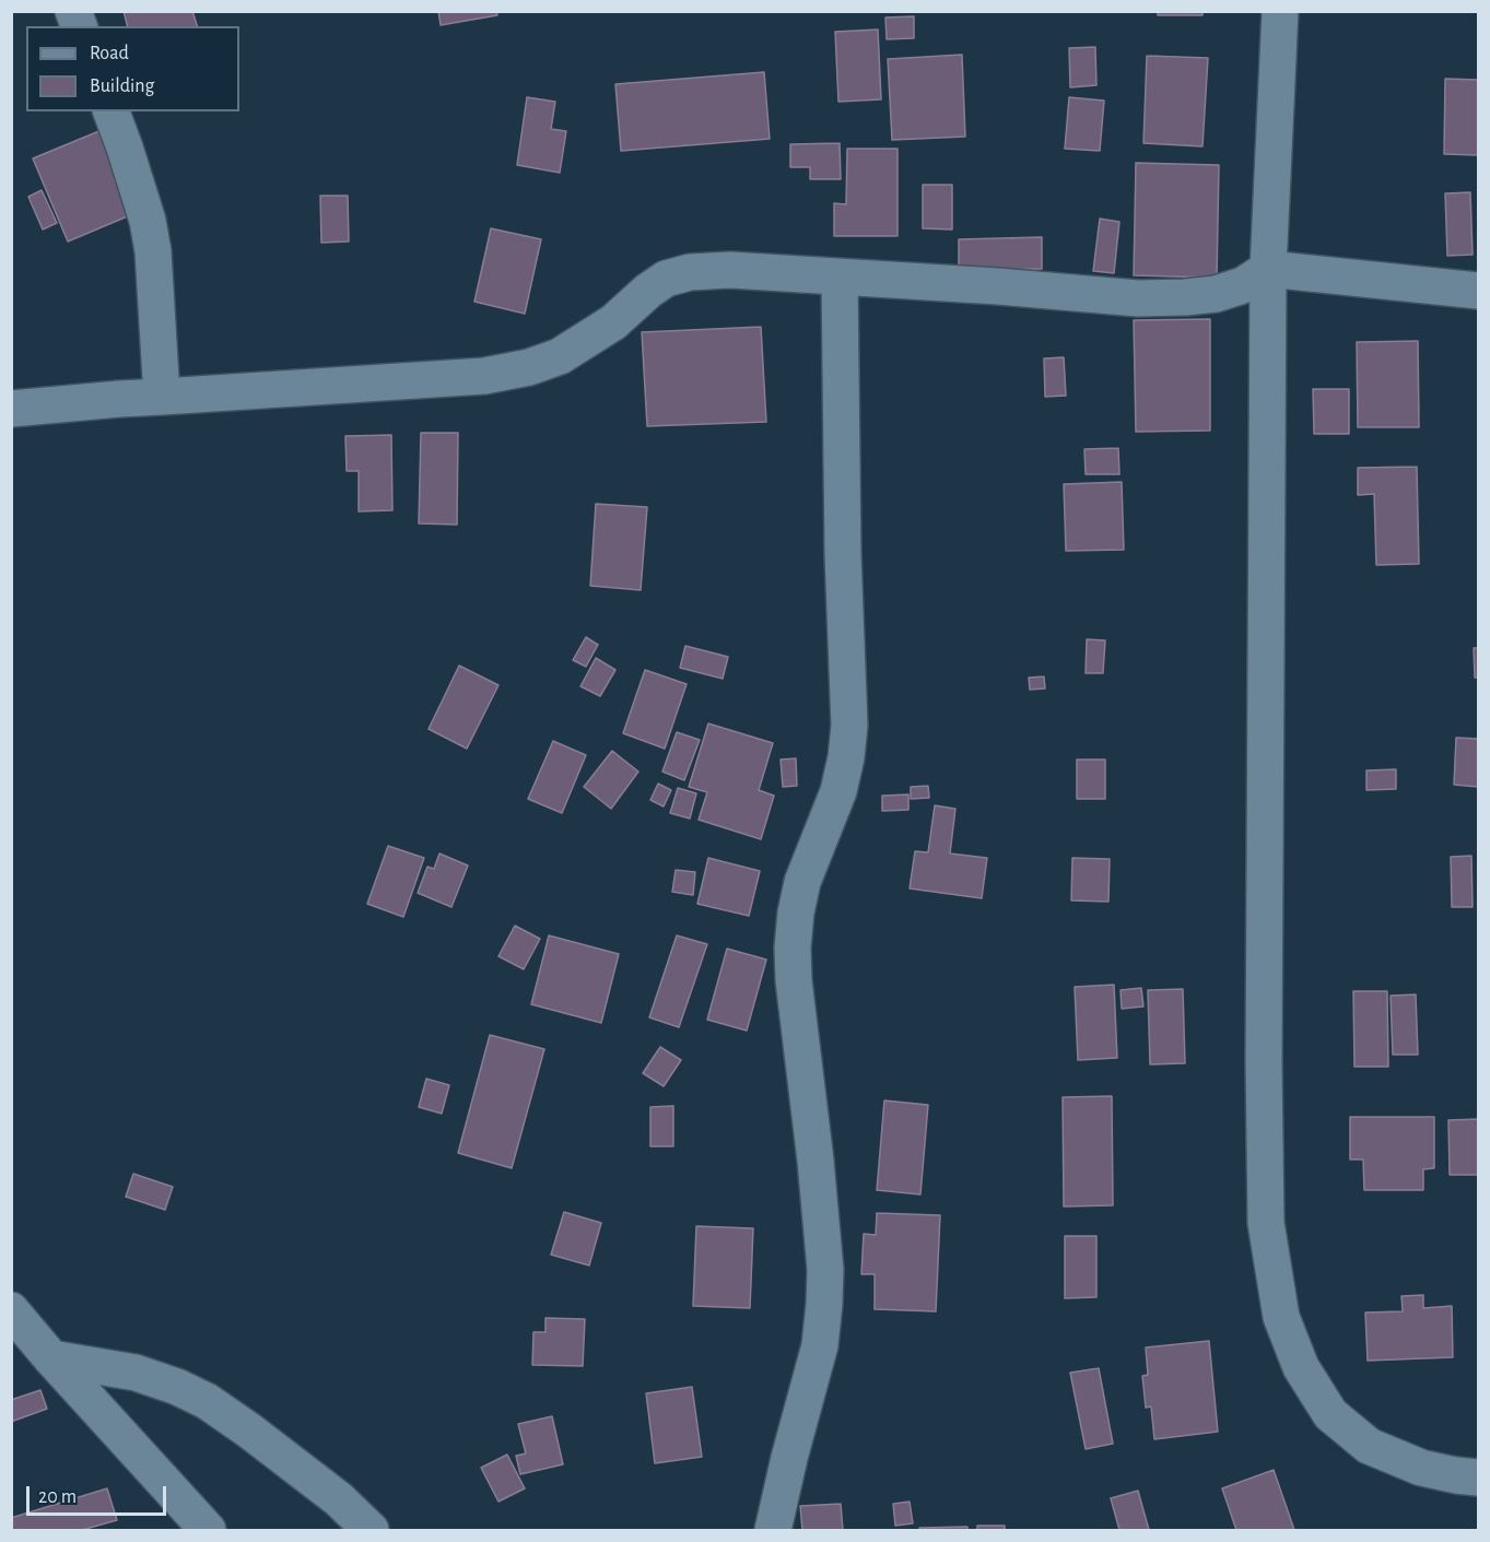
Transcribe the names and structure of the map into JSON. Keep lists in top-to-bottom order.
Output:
{
  "legend": ["Road", "Building"],
  "scale_bar": "20 m"
}
